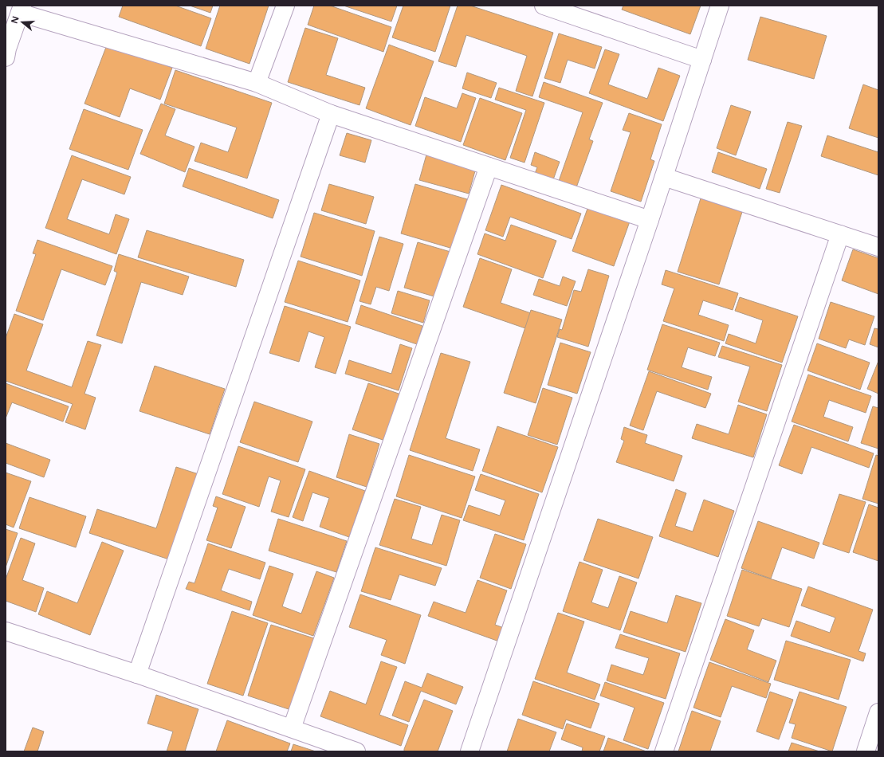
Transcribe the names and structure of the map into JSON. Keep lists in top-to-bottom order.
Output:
{
  "north": "left"
}
